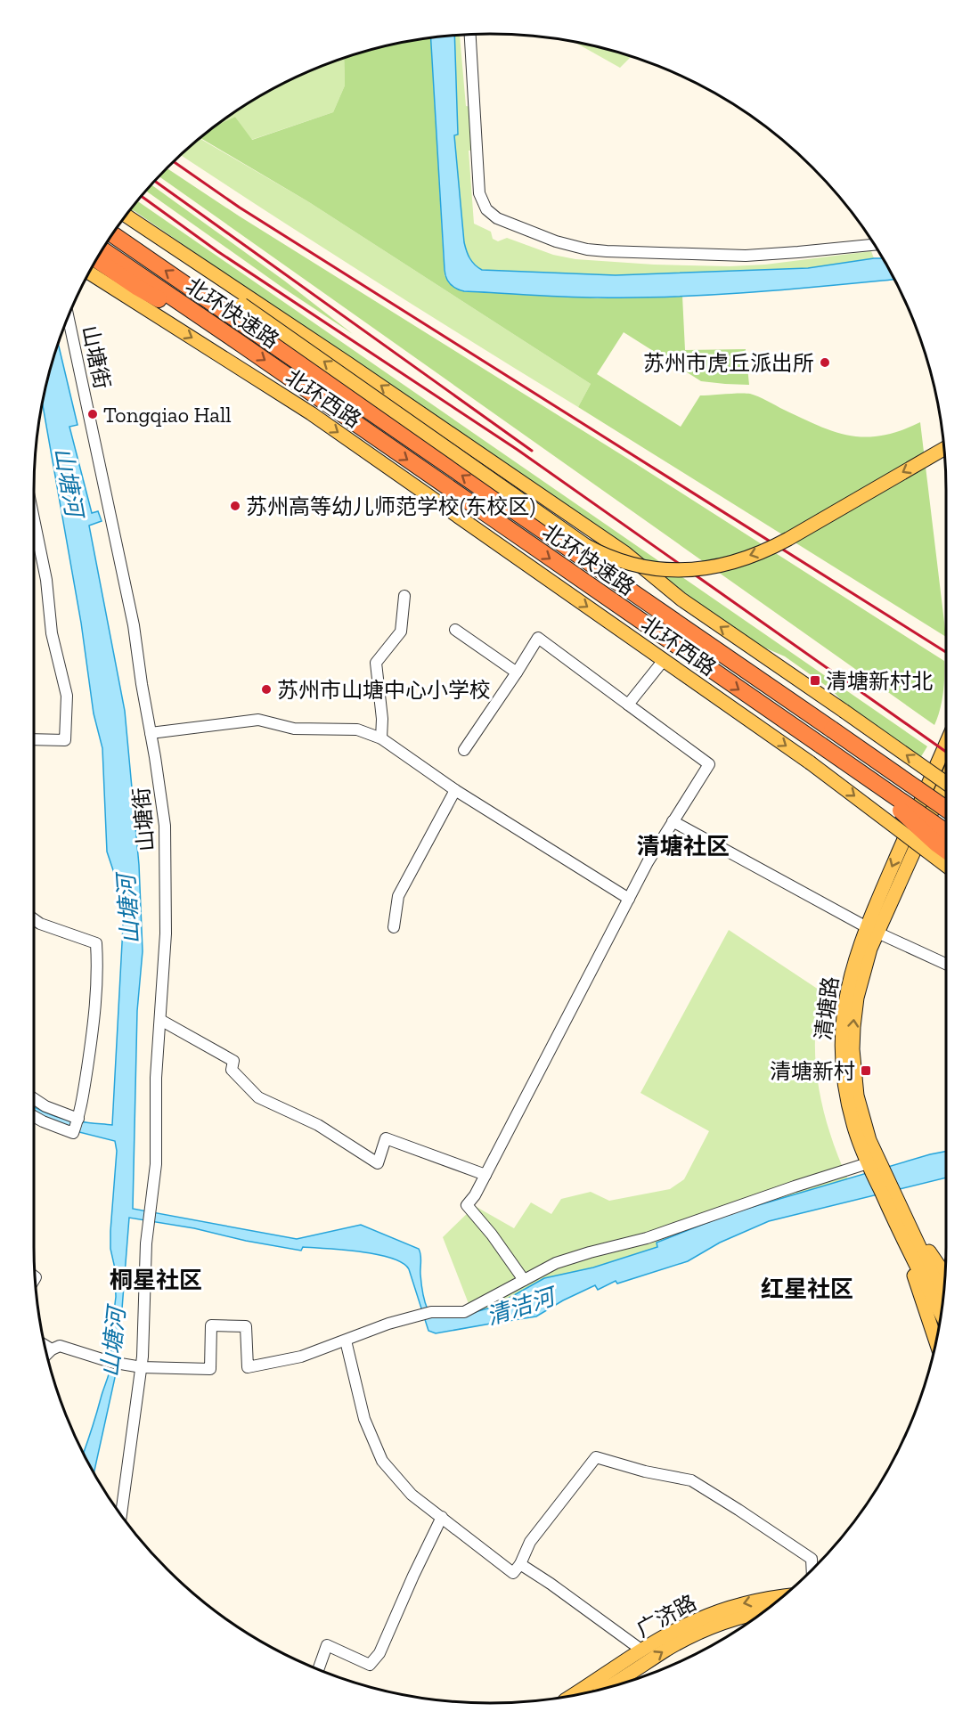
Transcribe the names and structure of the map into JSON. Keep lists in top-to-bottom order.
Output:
{
  "streets": {
    "highway": ["北环快速路"],
    "main road": ["北环西路", "清塘路", "广济路"],
    "street": ["山塘街"]
  },
  "districts": ["清塘社区", "桐星社区", "红星社区"],
  "water": ["山塘河", "清洁河"],
  "places": {
    "other": [
      "苏州市虎丘派出所",
      "Tongqiao Hall",
      "苏州高等幼儿师范学校(东校区)",
      "苏州市山塘中心小学校"
    ],
    "transit": ["清塘新村北", "清塘新村"]
  }
}
